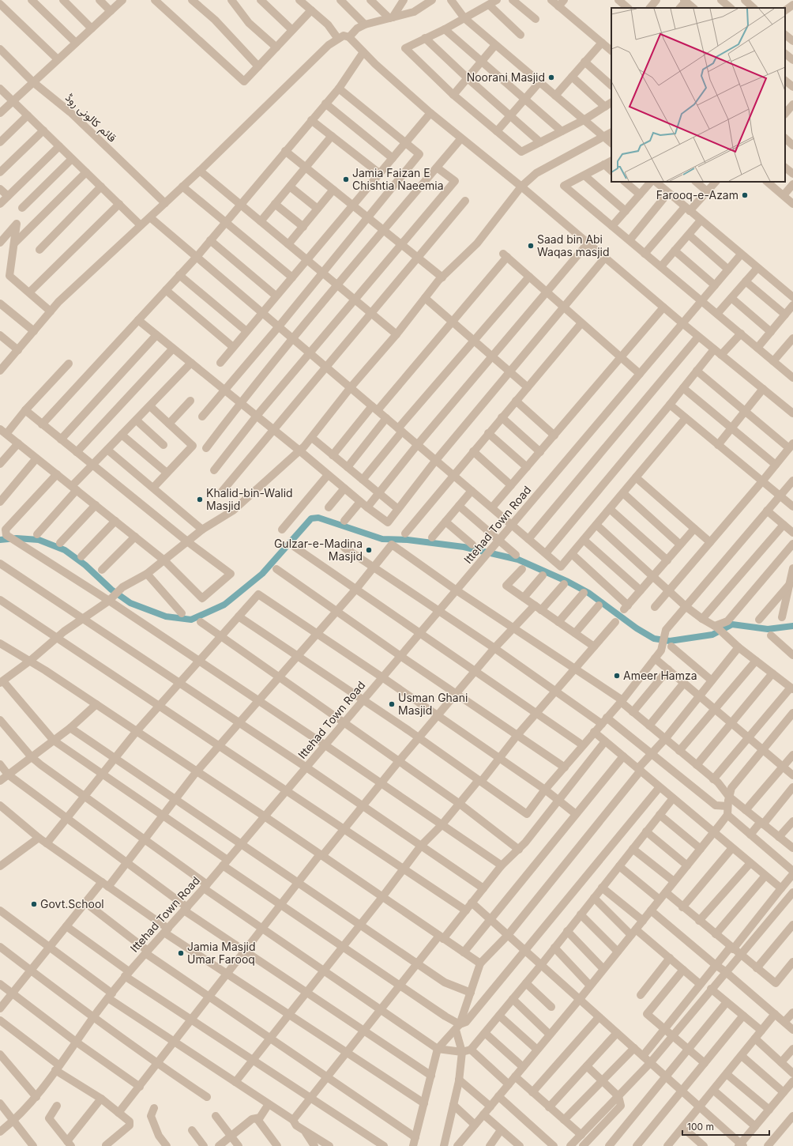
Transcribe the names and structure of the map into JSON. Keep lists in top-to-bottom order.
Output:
{
  "streets": {
    "street": ["قائم کالونی روڈ", "Ittehad Town Road"]
  },
  "places": [
    "Noorani Masjid",
    "Jamia Faizan E Chishtia Naeemia",
    "Farooq-e-Azam",
    "Saad bin Abi Waqas masjid",
    "Khalid-bin-Walid Masjid",
    "Gulzar-e-Madina Masjid",
    "Ameer Hamza",
    "Usman Ghani Masjid",
    "Govt.School",
    "Jamia Masjid Umar Farooq"
  ],
  "scale_bar": "100 m"
}
